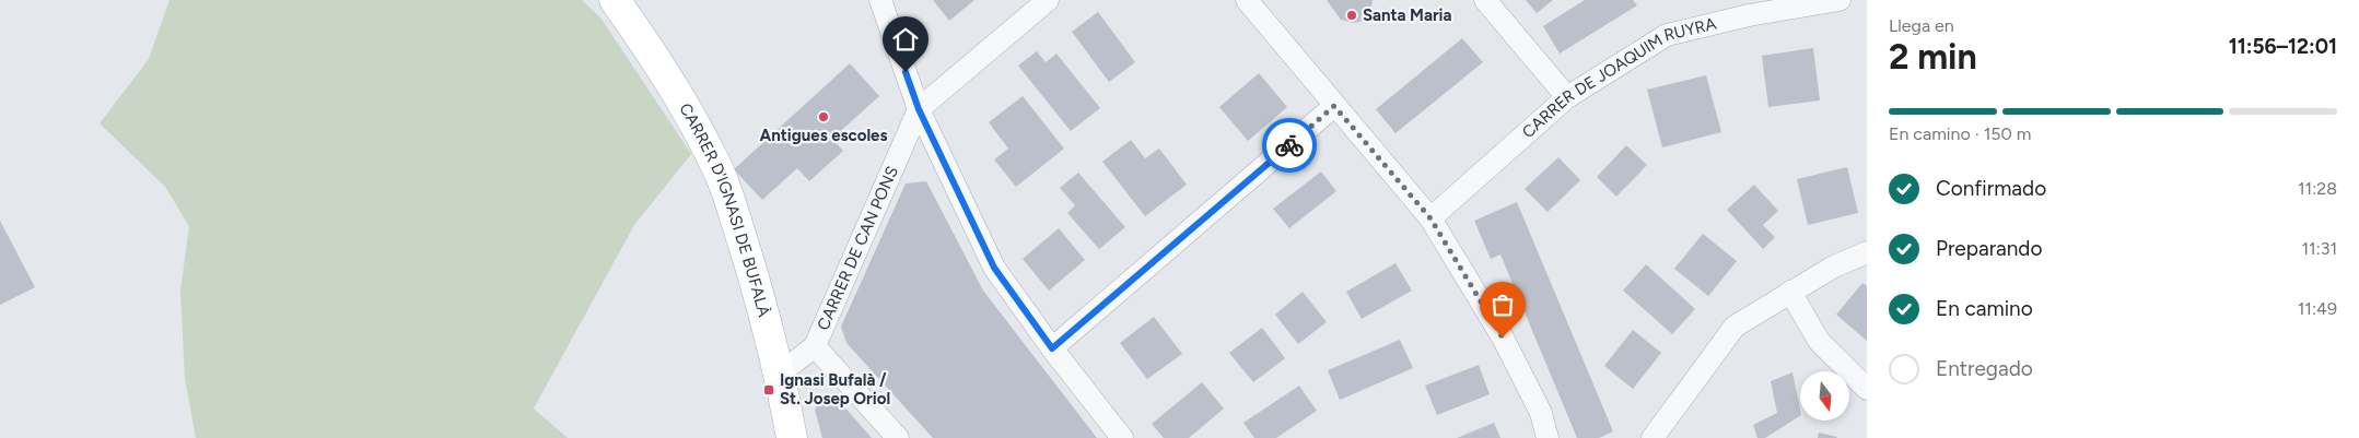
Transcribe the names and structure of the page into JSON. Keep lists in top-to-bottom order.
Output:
{
  "streets": {
    "street": ["CARRER DE JOAQUIM RUYRA", "CARRER D'IGNASI DE BUFALÀ", "CARRER DE CAN PONS"]
  },
  "crossings": [
    ["CARRER D'IGNASI DE BUFALÀ", "CARRER DE CAN PONS"]
  ],
  "places": {
    "other": ["Santa Maria", "Antigues escoles"],
    "transit": ["Ignasi Bufalà / St. Josep Oriol"]
  },
  "north": "bottom",
  "page": {
    "heading": ["2 min", "Llega en", "11:56–12:01"],
    "bar": "En camino · 150 m",
    "list": [
      ["Confirmado", "11:28"],
      ["Preparando", "11:31"],
      ["En camino", "11:49"],
      "Entregado"
    ]
  }
}
